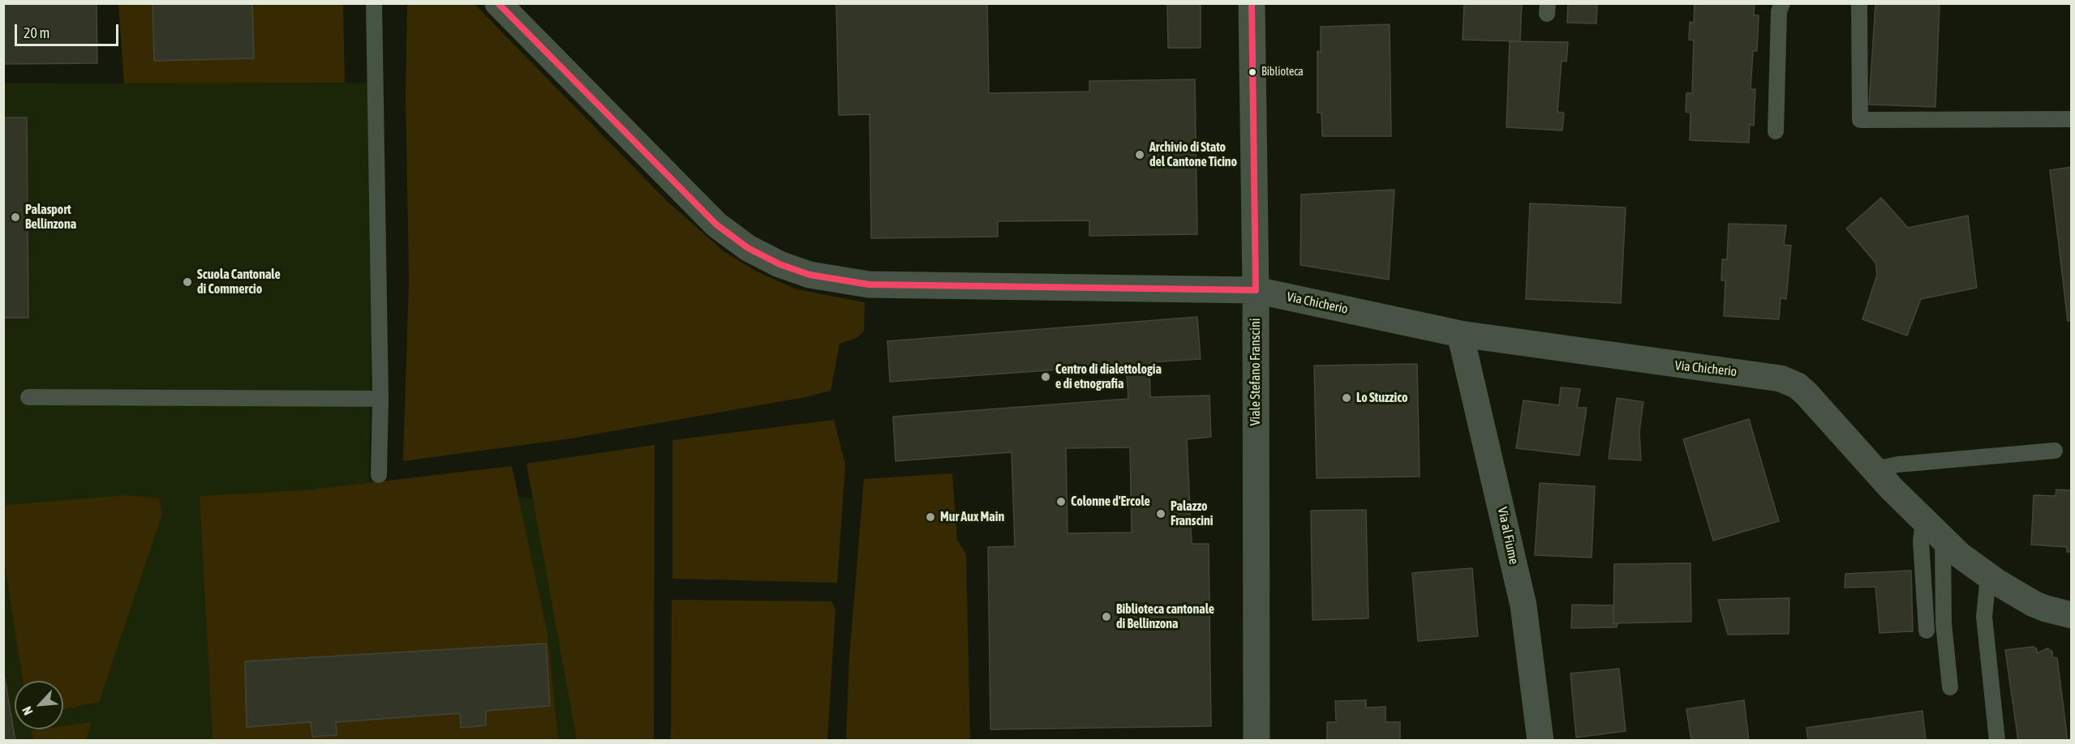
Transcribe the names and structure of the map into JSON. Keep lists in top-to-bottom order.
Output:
{
  "streets": {
    "street": ["Via Chicherio", "Viale Stefano Franscini", "Via al Fiume"]
  },
  "crossings": [
    ["Via Chicherio", "Viale Stefano Franscini"],
    ["Via Chicherio", "Via al Fiume"]
  ],
  "places": [
    "Biblioteca",
    "Archivio di Stato del Cantone Ticino",
    "Palasport Bellinzona",
    "Scuola Cantonale di Commercio",
    "Centro di dialettologia e di etnografia",
    "Lo Stuzzico",
    "Colonne d'Ercole",
    "Palazzo Franscini",
    "Mur Aux Main",
    "Biblioteca cantonale di Bellinzona"
  ],
  "scale_bar": "20 m",
  "north": "bottom left"
}
